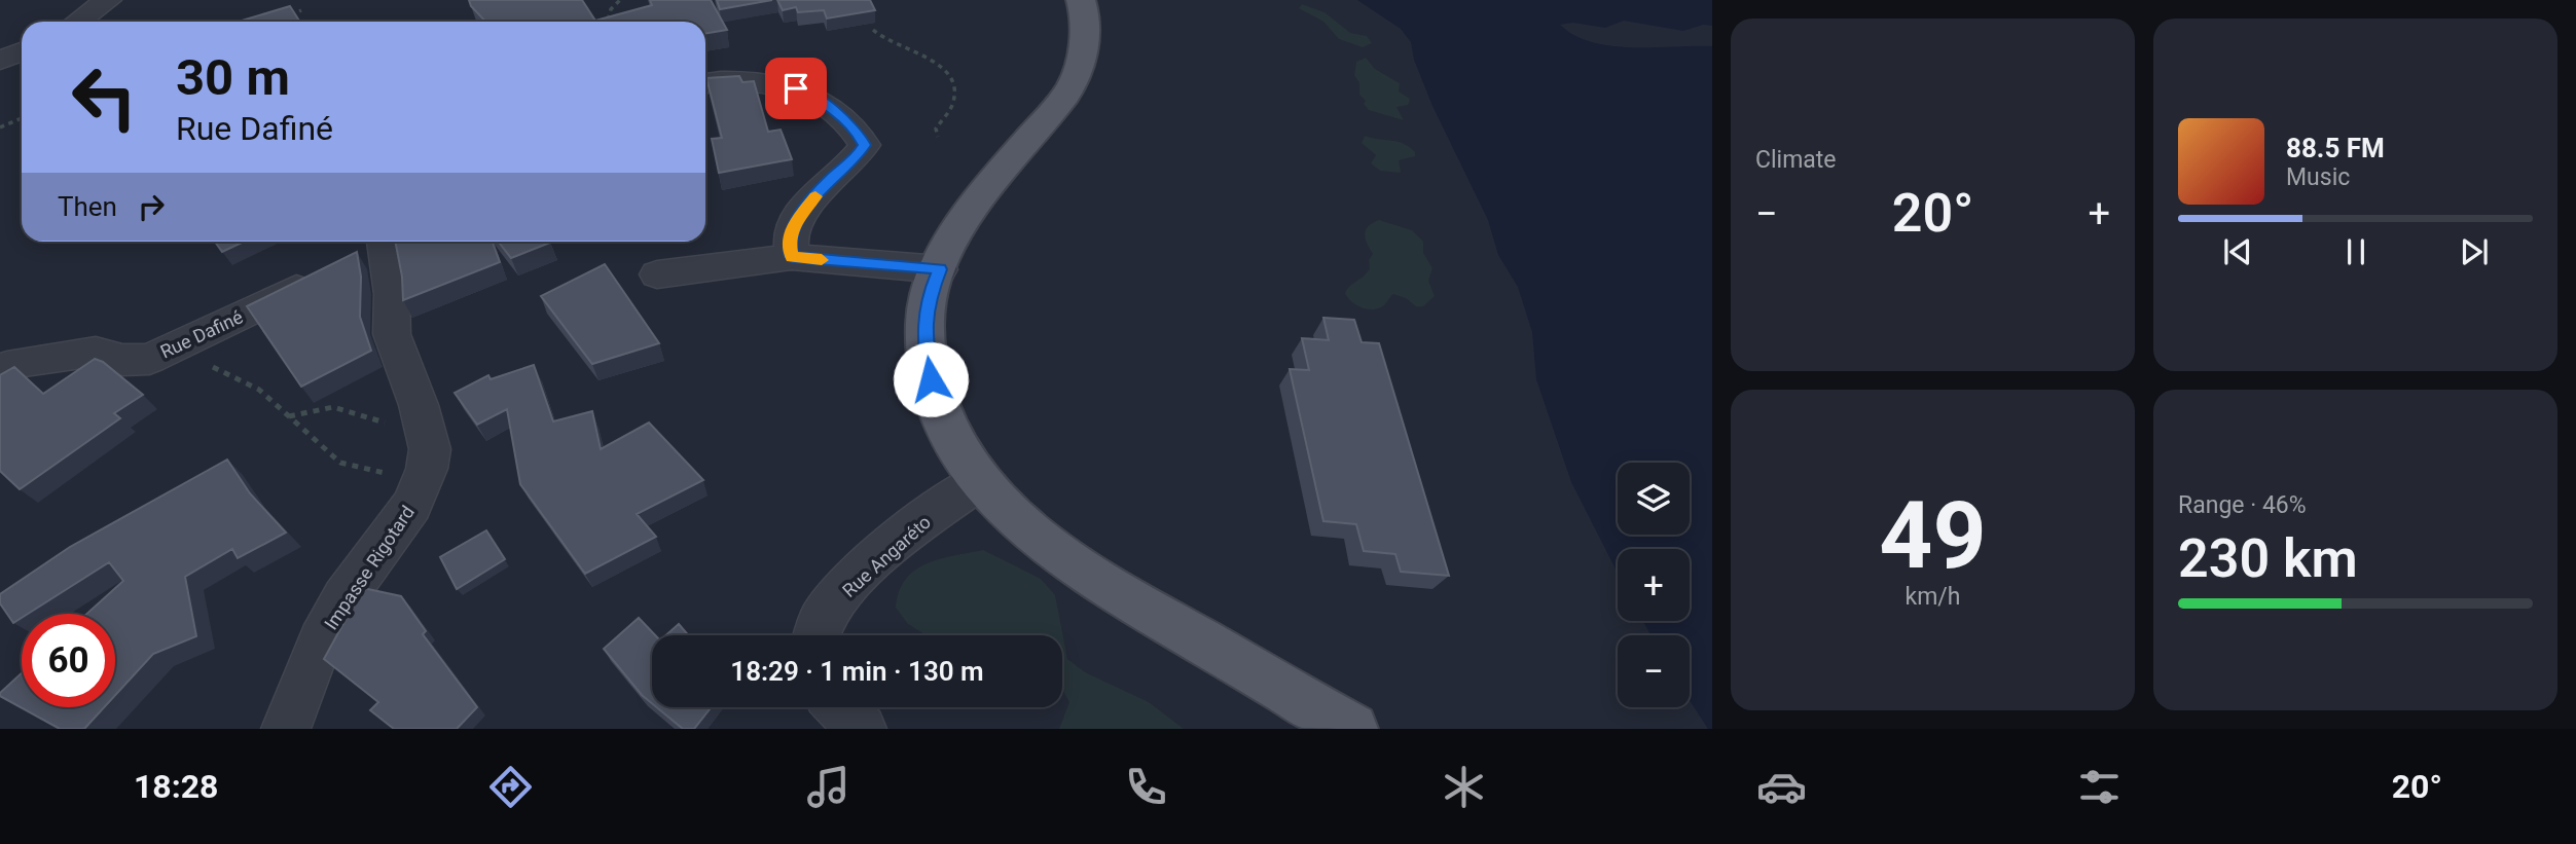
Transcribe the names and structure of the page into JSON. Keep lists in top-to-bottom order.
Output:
{
  "streets": {
    "street": ["Rue Dafiné", "Rue Angaréto", "Impasse Rigotard"]
  },
  "crossings": [
    ["Rue Dafiné", "Impasse Rigotard"]
  ],
  "page": {
    "tile": [
      "Climate",
      ["49", "km/h"],
      ["Range · 46%", "230 km"]
    ],
    "turn": ["30 m", "Rue Dafiné"],
    "song": ["88.5 FM", "Music"],
    "then": "Then",
    "heat": ["−", "20°", "+"],
    "map_buttons": ["+", "−"],
    "limit": "60",
    "trip": "18:29 · 1 min · 130 m",
    "tabs": ["18:28", "20°"]
  }
}
